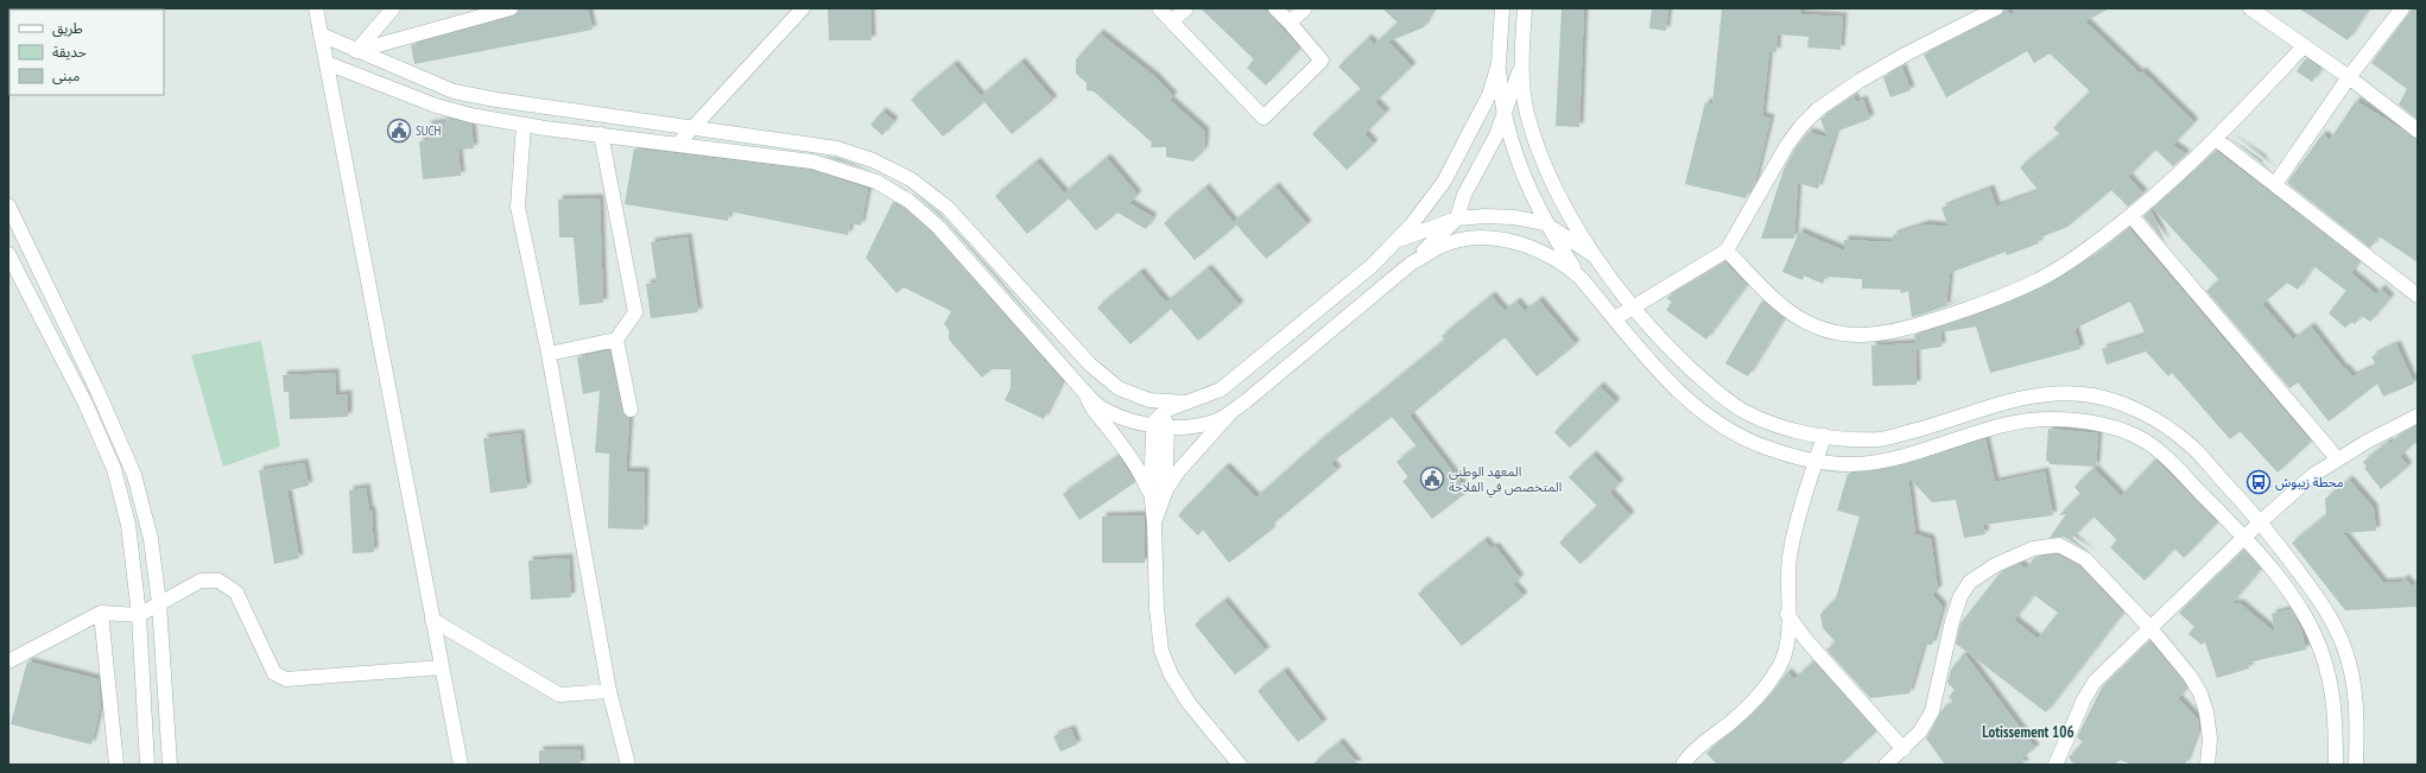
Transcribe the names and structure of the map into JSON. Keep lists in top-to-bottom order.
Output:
{
  "districts": ["Lotissement 106"],
  "places": {
    "public building": ["SUCH", "المعهد الوطني المتخصص في الفلاحة"],
    "bus stop": ["محطة زيبوش"]
  },
  "legend": ["طريق", "حديقة", "مبنى"]
}
